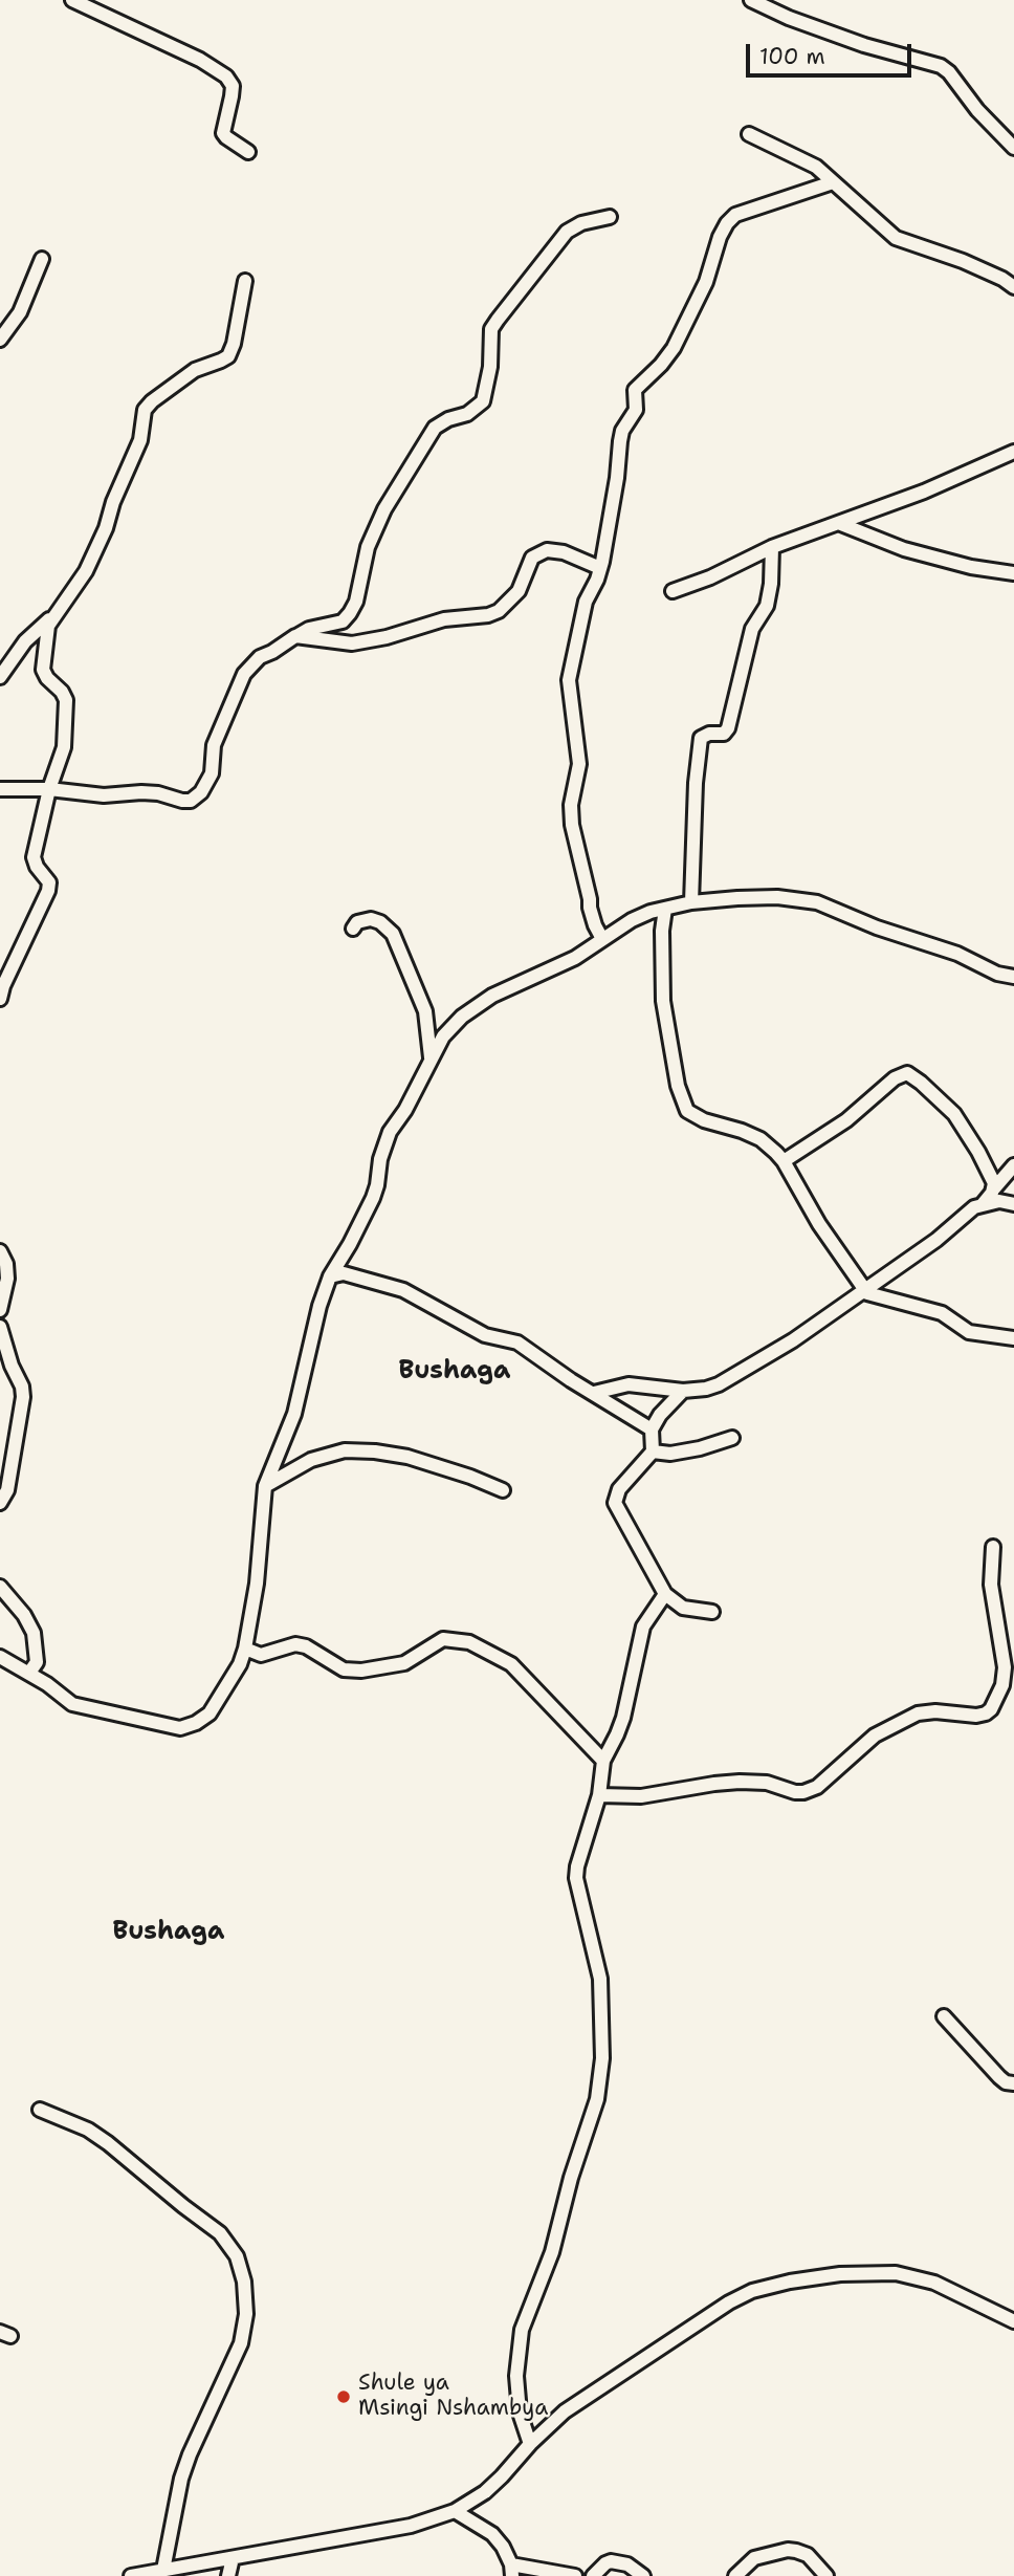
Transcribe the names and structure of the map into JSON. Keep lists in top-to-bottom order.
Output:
{
  "districts": ["Bushaga", "Bushaga"],
  "places": ["Shule ya Msingi Nshambya"],
  "scale_bar": "100 m"
}
